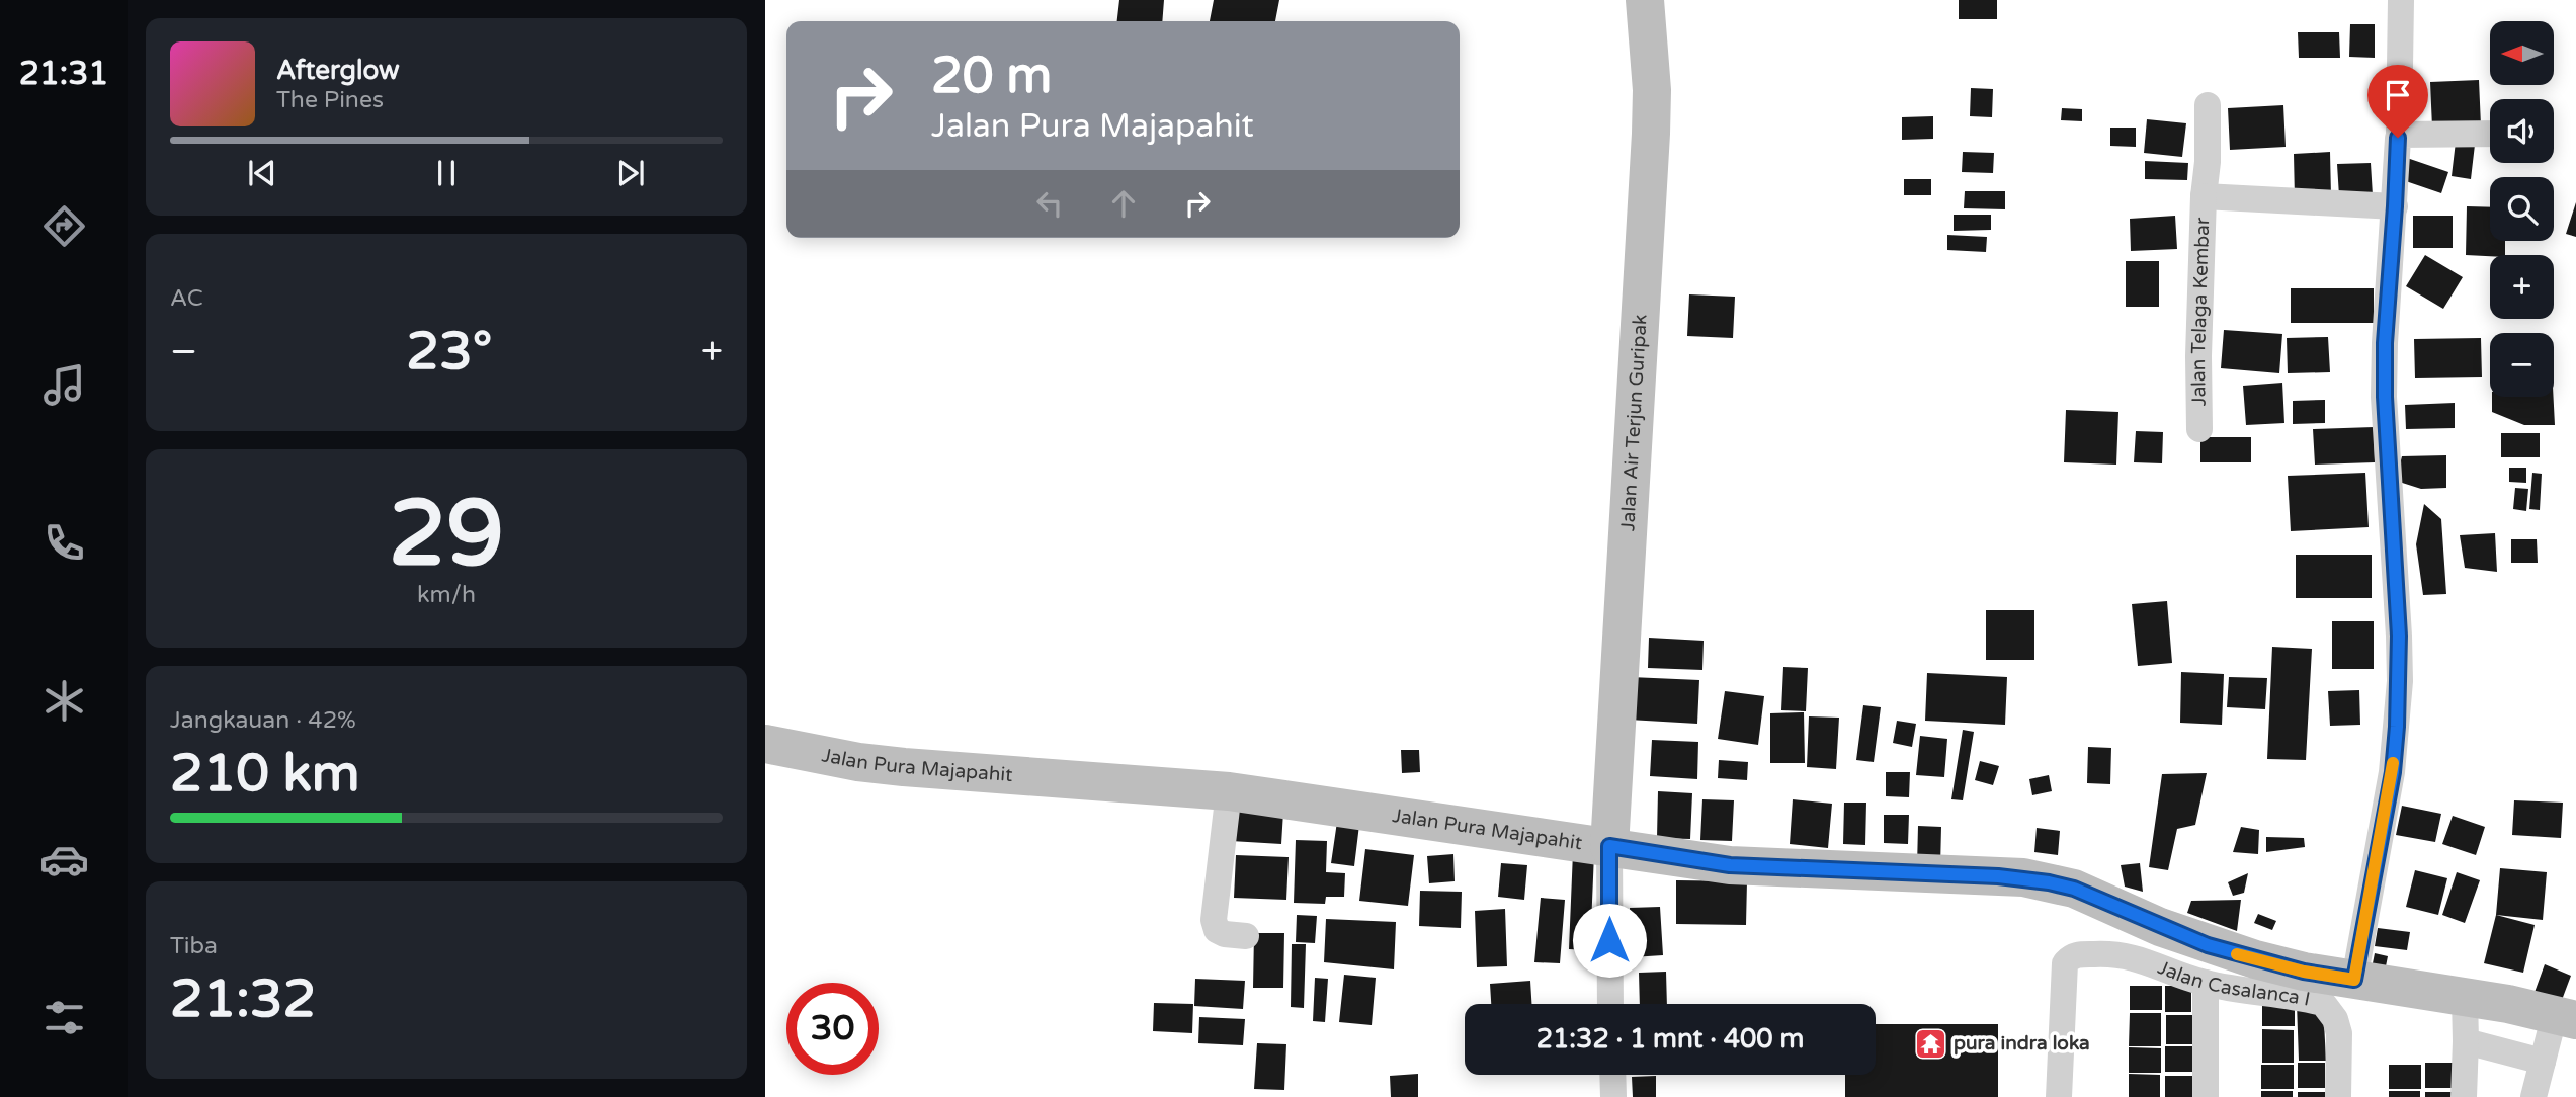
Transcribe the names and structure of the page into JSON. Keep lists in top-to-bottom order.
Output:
{
  "streets": {
    "street": [
      "Jalan Telaga Kembar",
      "Jalan Air Terjun Guripak",
      "Jalan Pura Majapahit",
      "Jalan Casalanca I"
    ]
  },
  "crossings": [
    ["Jalan Air Terjun Guripak", "Jalan Pura Majapahit"]
  ],
  "places": {
    "temple": ["pura indra loka"]
  },
  "north": "left",
  "page": {
    "tabs": "21:31",
    "map_buttons": ["+", "−"],
    "turn": ["20 m", "Jalan Pura Majapahit"],
    "song": ["Afterglow", "The Pines"],
    "tile": [
      "AC",
      ["29", "km/h"],
      ["Jangkauan · 42%", "210 km"],
      ["Tiba", "21:32"]
    ],
    "heat": ["−", "23°", "+"],
    "limit": "30",
    "trip": "21:32 · 1 mnt · 400 m"
  }
}
